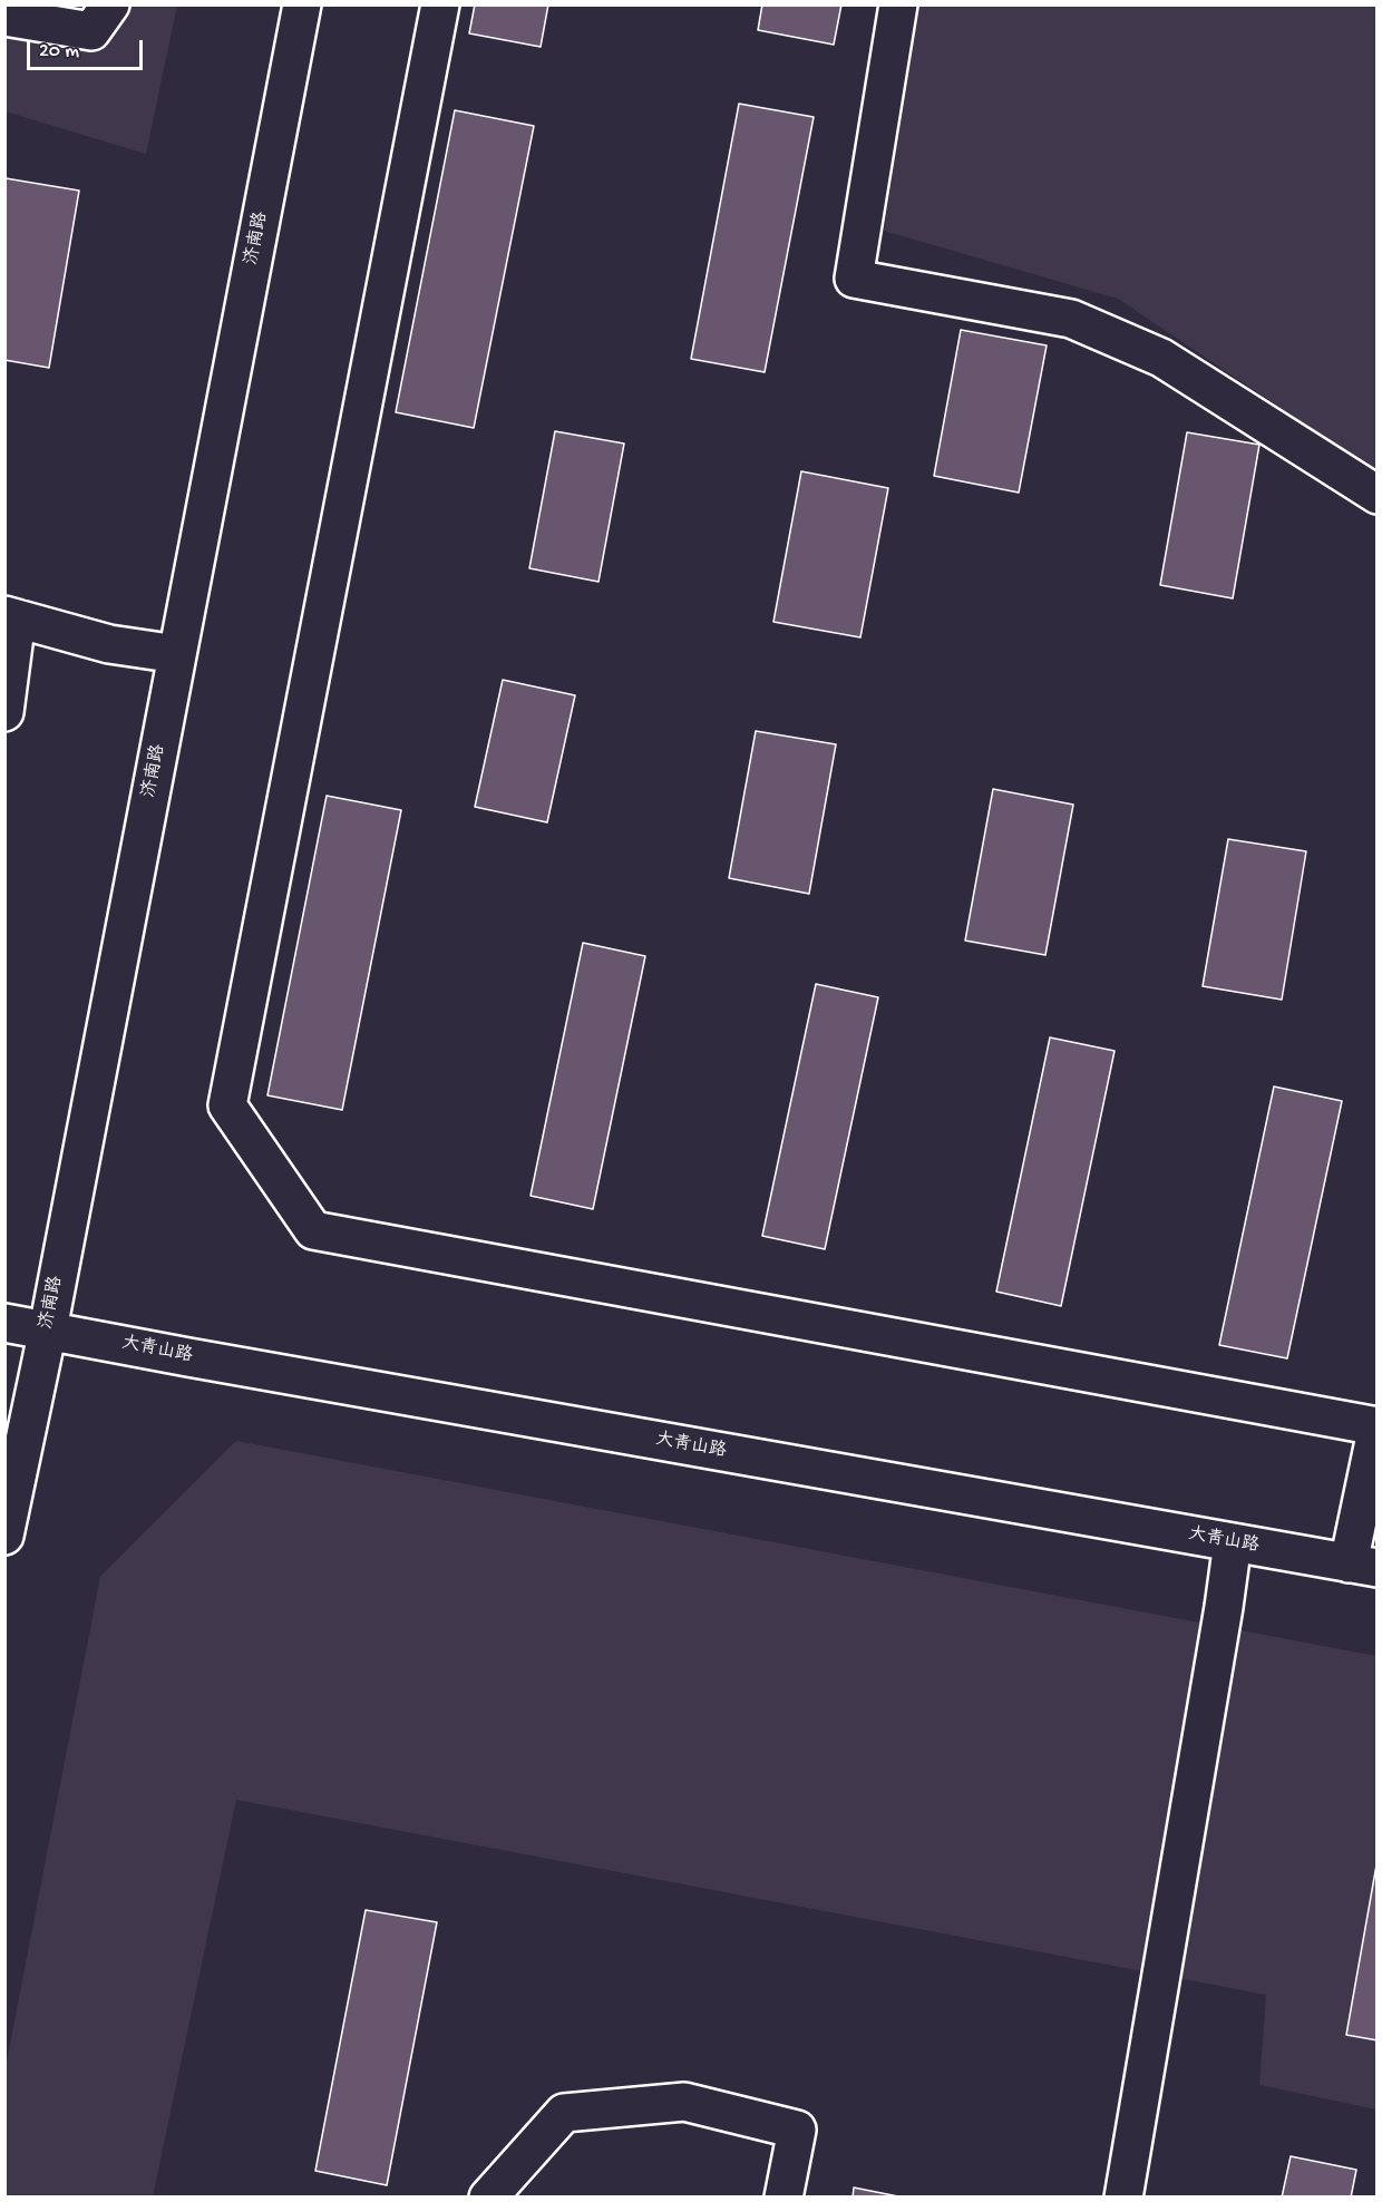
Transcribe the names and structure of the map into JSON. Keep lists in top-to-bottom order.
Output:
{
  "streets": {
    "street": ["济南路", "大青山路"]
  },
  "crossings": [
    ["济南路", "大青山路"]
  ],
  "scale_bar": "20 m"
}
